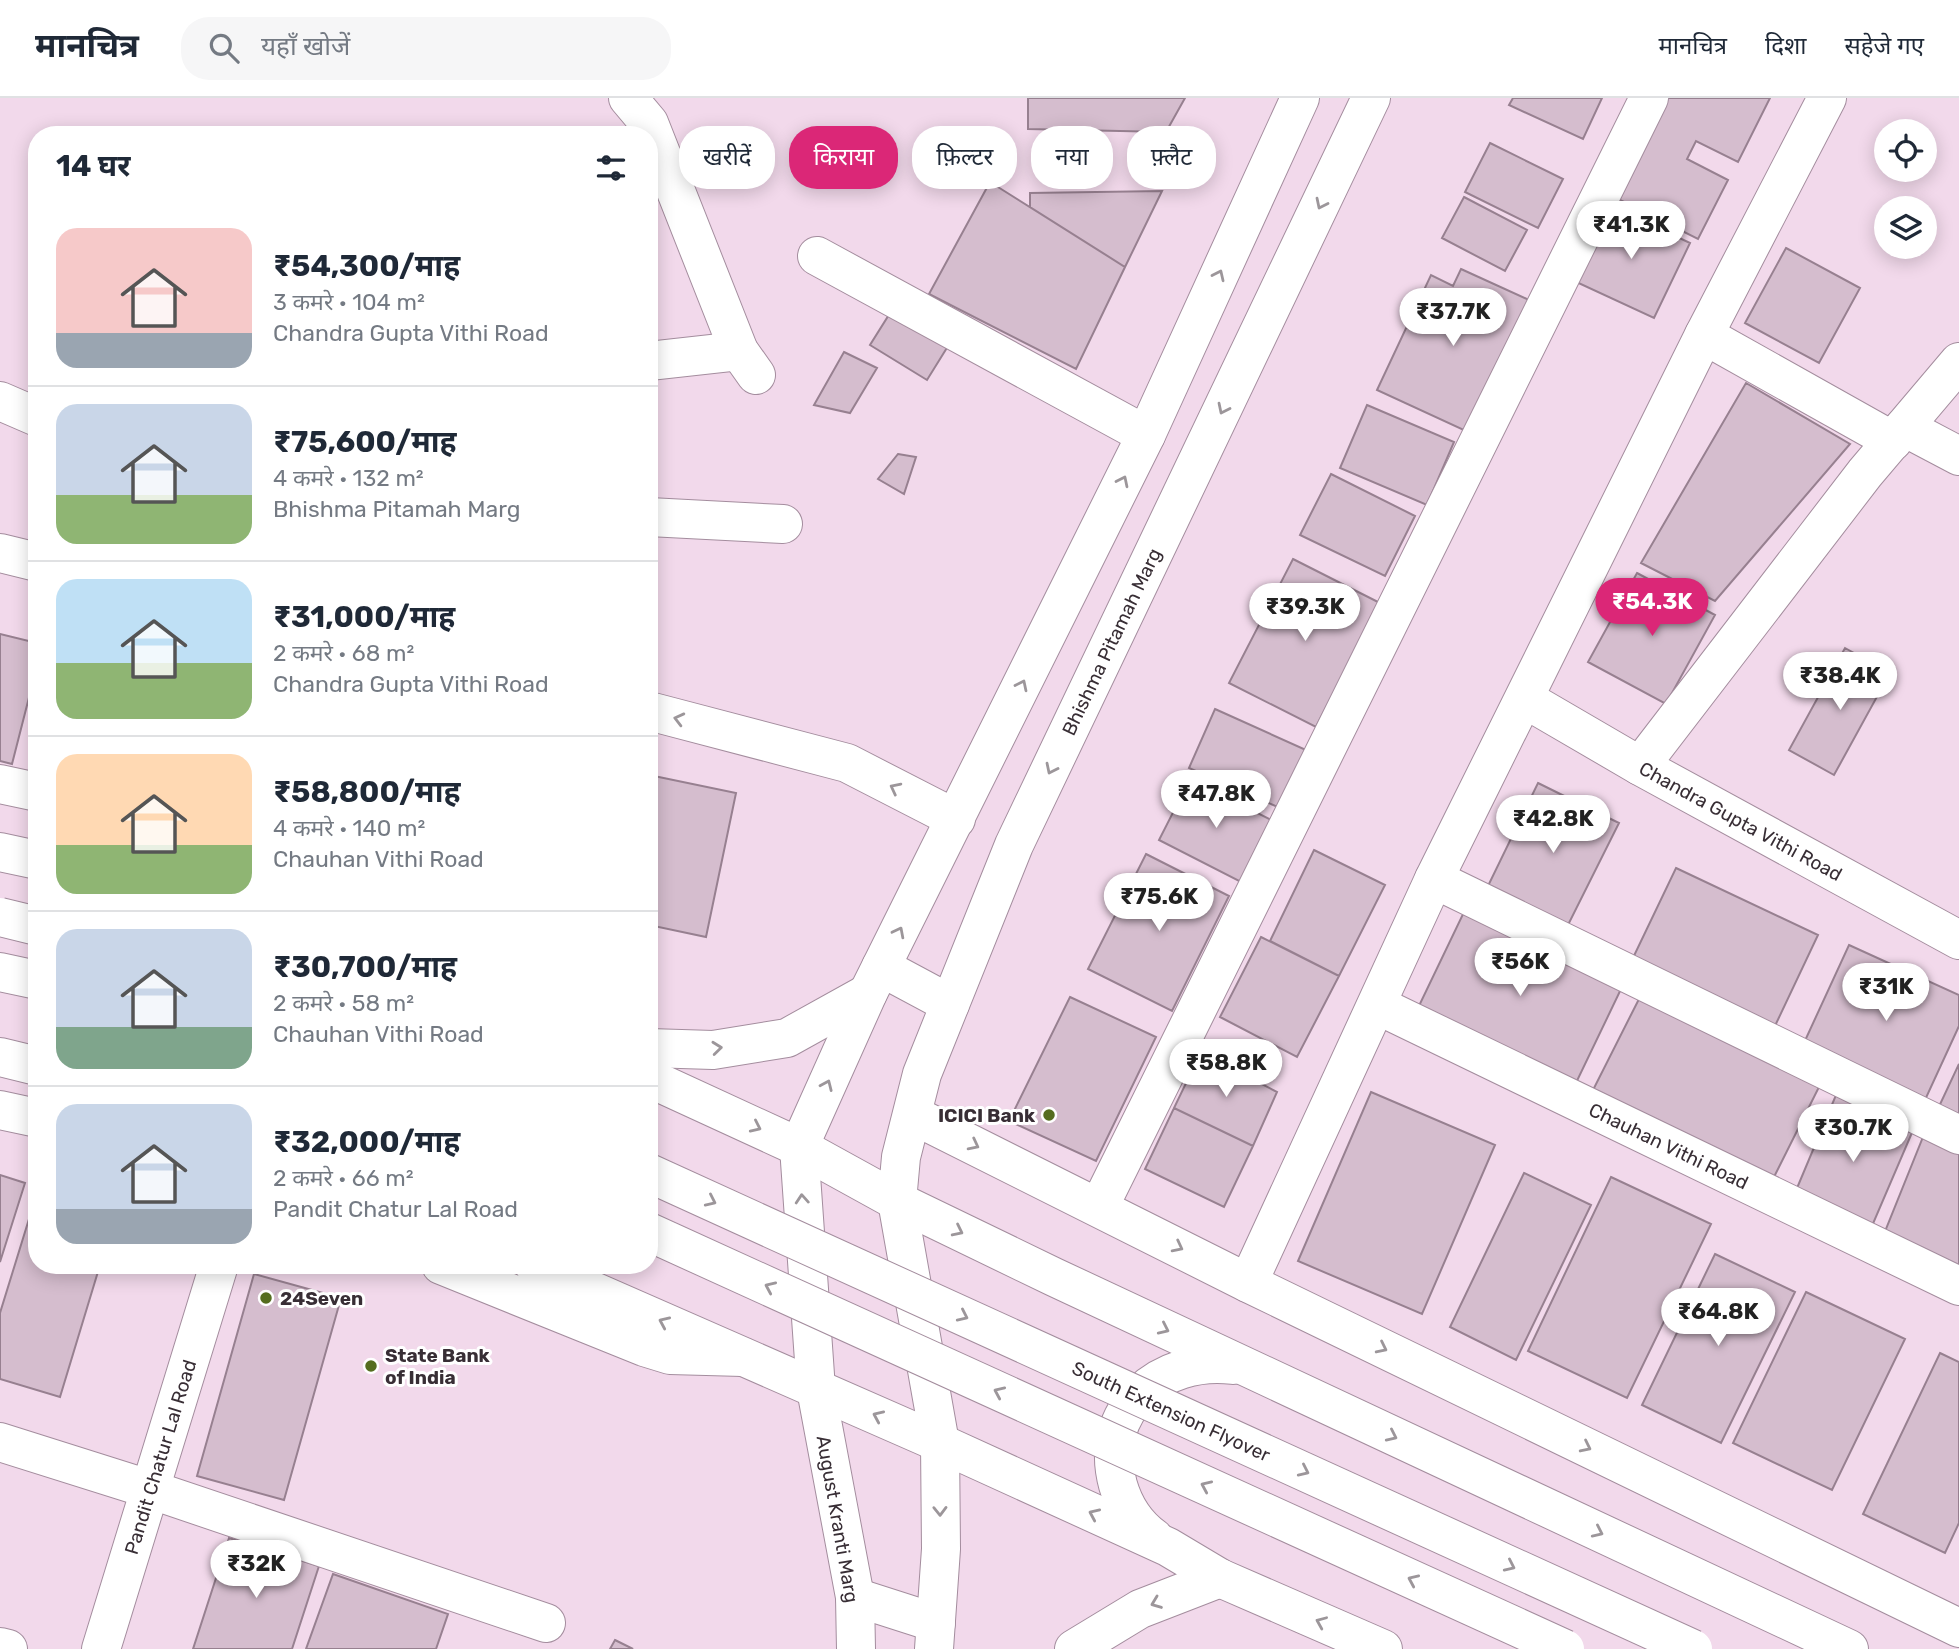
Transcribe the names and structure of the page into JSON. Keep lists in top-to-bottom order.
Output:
{
  "streets": {
    "main road": [
      "Bhishma Pitamah Marg",
      "Chandra Gupta Vithi Road",
      "Chauhan Vithi Road",
      "South Extension Flyover",
      "Pandit Chatur Lal Road",
      "August Kranti Marg"
    ]
  },
  "one_way": ["August Kranti Marg"],
  "places": ["ICICI Bank", "24Seven", "State Bank of India"],
  "page": {
    "header": "मानचित्र",
    "search": "यहाँ खोजें",
    "nav": ["मानचित्र", "दिशा", "सहेजे गए"],
    "chip": [
      "खरीदें",
      "किराया",
      "फ़िल्टर",
      "नया",
      "फ़्लैट"
    ],
    "heading": "14 घर",
    "price": [
      "₹41.3K",
      "₹37.7K",
      "₹54.3K",
      "₹39.3K",
      "₹38.4K",
      "₹47.8K",
      "₹42.8K",
      "₹75.6K",
      "₹56K",
      "₹31K",
      "₹58.8K",
      "₹30.7K",
      "₹64.8K",
      "₹32K"
    ],
    "list": [
      {
        "name": "₹54,300/माह",
        "note": "3 कमरे · 104 m² · Chandra Gupta Vithi Road"
      },
      {
        "name": "₹75,600/माह",
        "note": "4 कमरे · 132 m² · Bhishma Pitamah Marg"
      },
      {
        "name": "₹31,000/माह",
        "note": "2 कमरे · 68 m² · Chandra Gupta Vithi Road"
      },
      {
        "name": "₹58,800/माह",
        "note": "4 कमरे · 140 m² · Chauhan Vithi Road"
      },
      {
        "name": "₹30,700/माह",
        "note": "2 कमरे · 58 m² · Chauhan Vithi Road"
      },
      {
        "name": "₹32,000/माह",
        "note": "2 कमरे · 66 m² · Pandit Chatur Lal Road"
      }
    ]
  }
}
